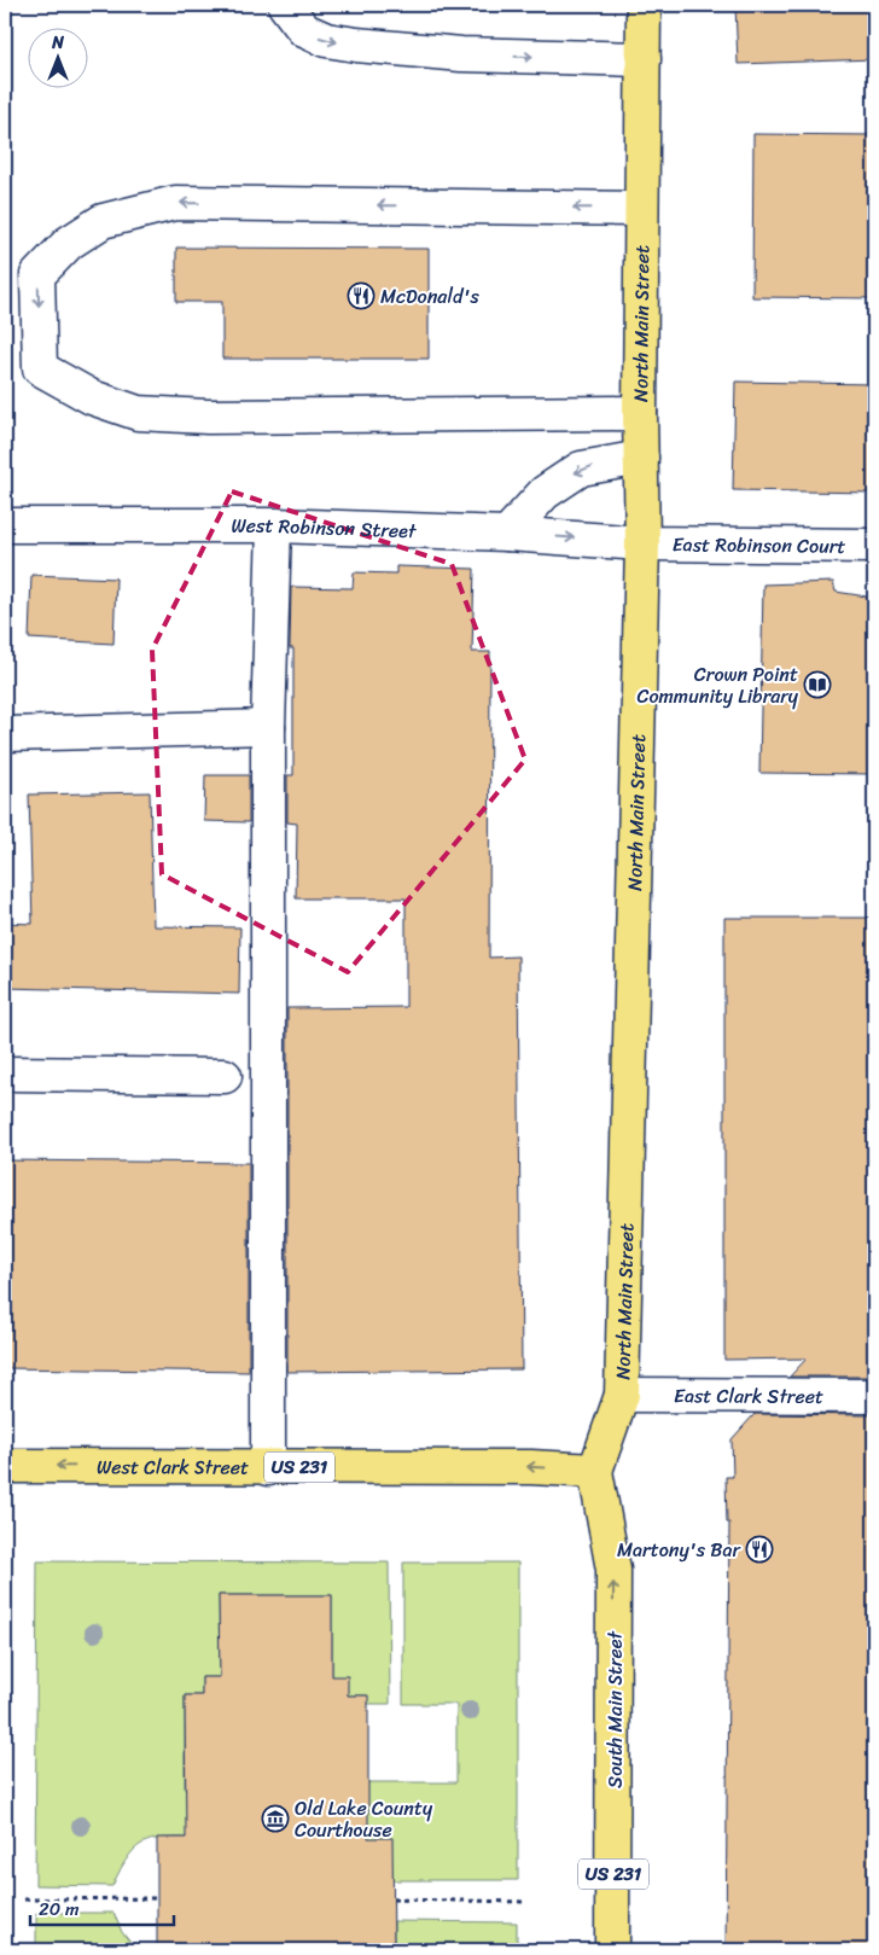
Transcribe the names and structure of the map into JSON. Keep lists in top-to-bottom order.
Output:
{
  "streets": {
    "main road": [
      "North Main Street",
      "West Clark Street",
      "US 231",
      "South Main Street"
    ],
    "street": ["West Robinson Street", "East Robinson Court", "East Clark Street"]
  },
  "crossings": [
    ["North Main Street", "West Robinson Street"],
    ["North Main Street", "East Robinson Court"],
    ["North Main Street", "East Clark Street"],
    ["North Main Street", "West Clark Street"],
    ["North Main Street", "South Main Street"],
    ["West Robinson Street", "East Robinson Court"],
    ["West Clark Street", "South Main Street"]
  ],
  "one_way": ["West Clark Street", "South Main Street"],
  "places": {
    "restaurant": ["McDonald's", "Martony's Bar"],
    "library": ["Crown Point Community Library"],
    "museum": ["Old Lake County Courthouse"]
  },
  "scale_bar": "20 m",
  "north": "top"
}
